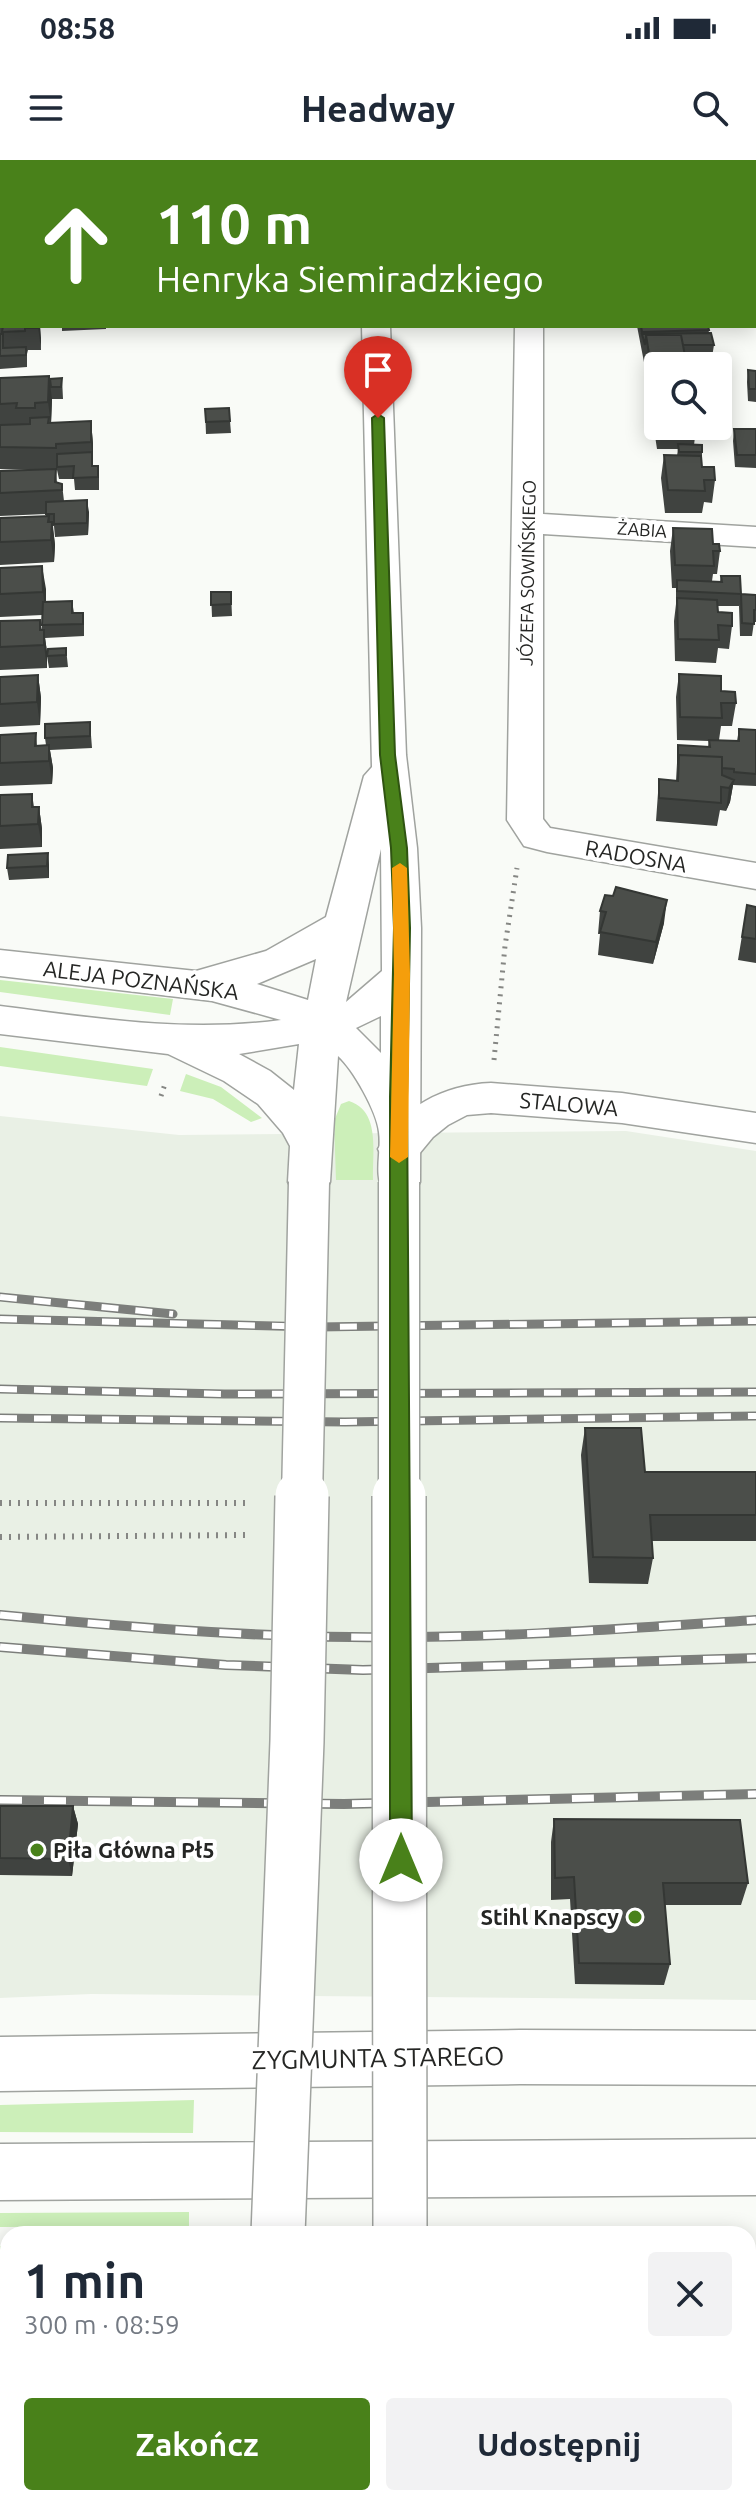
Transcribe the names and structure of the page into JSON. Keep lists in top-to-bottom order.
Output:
{
  "streets": {
    "main road": [
      "ŻABIA",
      "JÓZEFA SOWIŃSKIEGO",
      "RADOSNA",
      "ALEJA POZNAŃSKA",
      "STALOWA",
      "ZYGMUNTA STAREGO"
    ]
  },
  "crossings": [
    ["ŻABIA", "JÓZEFA SOWIŃSKIEGO"],
    ["JÓZEFA SOWIŃSKIEGO", "RADOSNA"],
    ["ALEJA POZNAŃSKA", "STALOWA"]
  ],
  "places": ["Piła Główna Pł5", "Stihl Knapscy"],
  "page": {
    "status": "08:58",
    "header": "Headway",
    "turn": ["110 m", "Henryka Siemiradzkiego"],
    "heading": ["1 min", "300 m · 08:59"],
    "buttons": ["Zakończ", "Udostępnij"]
  }
}
